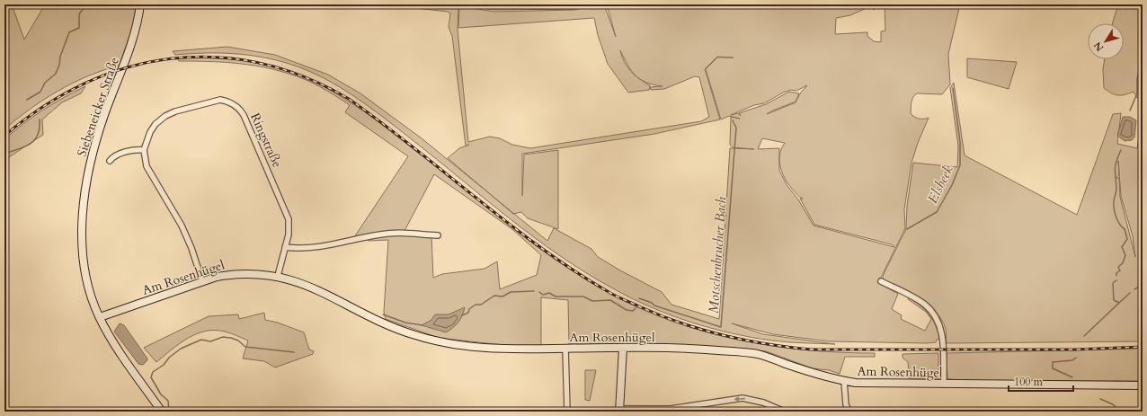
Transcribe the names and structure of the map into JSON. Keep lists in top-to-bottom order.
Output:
{
  "streets": {
    "street": ["Siebeneicker Straße", "Ringstraße", "Am Rosenhügel"]
  },
  "crossings": [
    ["Siebeneicker Straße", "Am Rosenhügel"],
    ["Ringstraße", "Am Rosenhügel"]
  ],
  "water": ["Elsbeek", "Motschenbrucher Bach"],
  "scale_bar": "100 m",
  "north": "bottom left"
}
